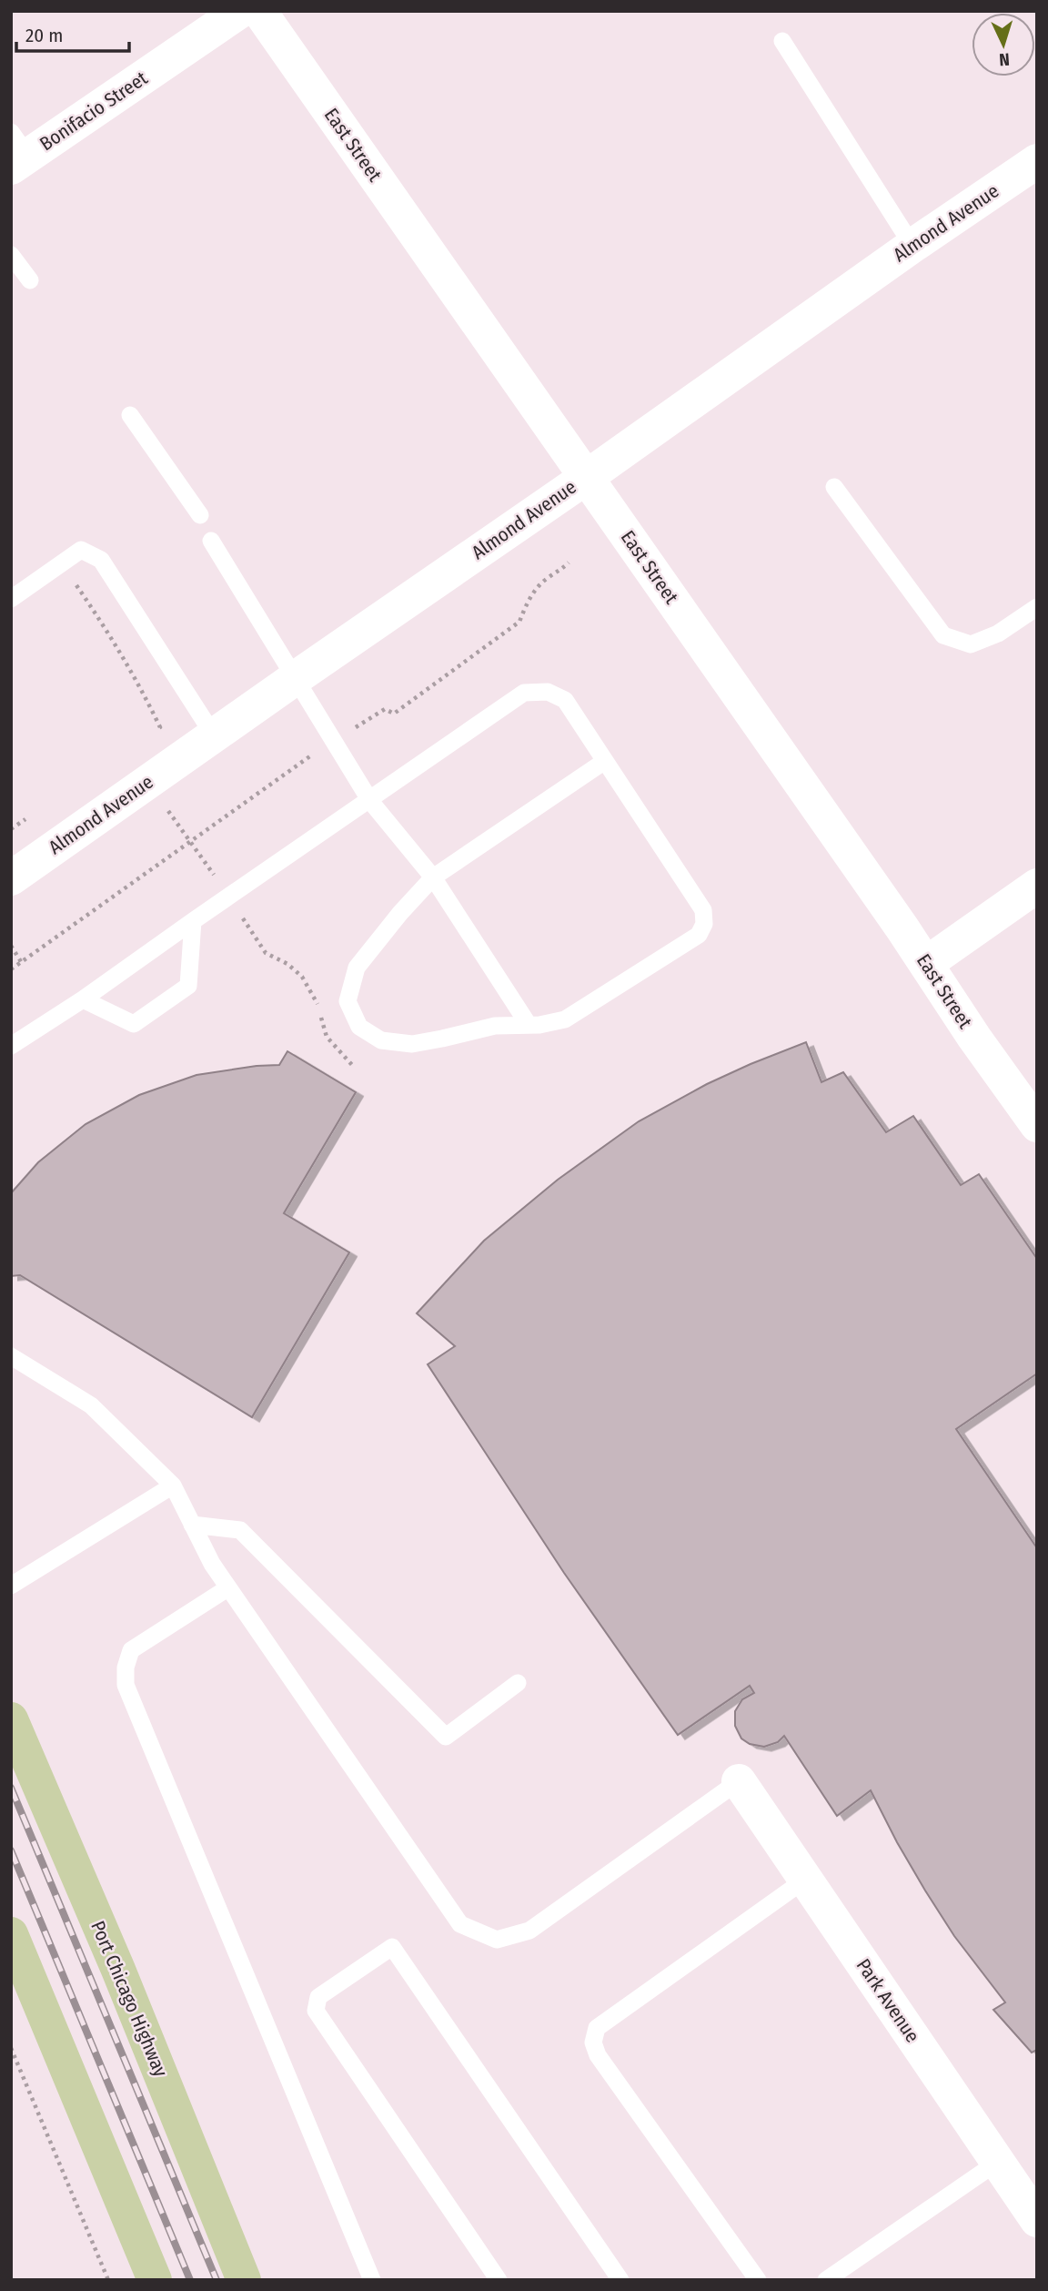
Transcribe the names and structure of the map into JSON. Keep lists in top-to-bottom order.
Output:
{
  "streets": {
    "main road": ["Port Chicago Highway"],
    "street": [
      "Bonifacio Street",
      "East Street",
      "Almond Avenue",
      "Park Avenue"
    ]
  },
  "crossings": [
    ["East Street", "Almond Avenue"]
  ],
  "scale_bar": "20 m",
  "north": "bottom"
}
